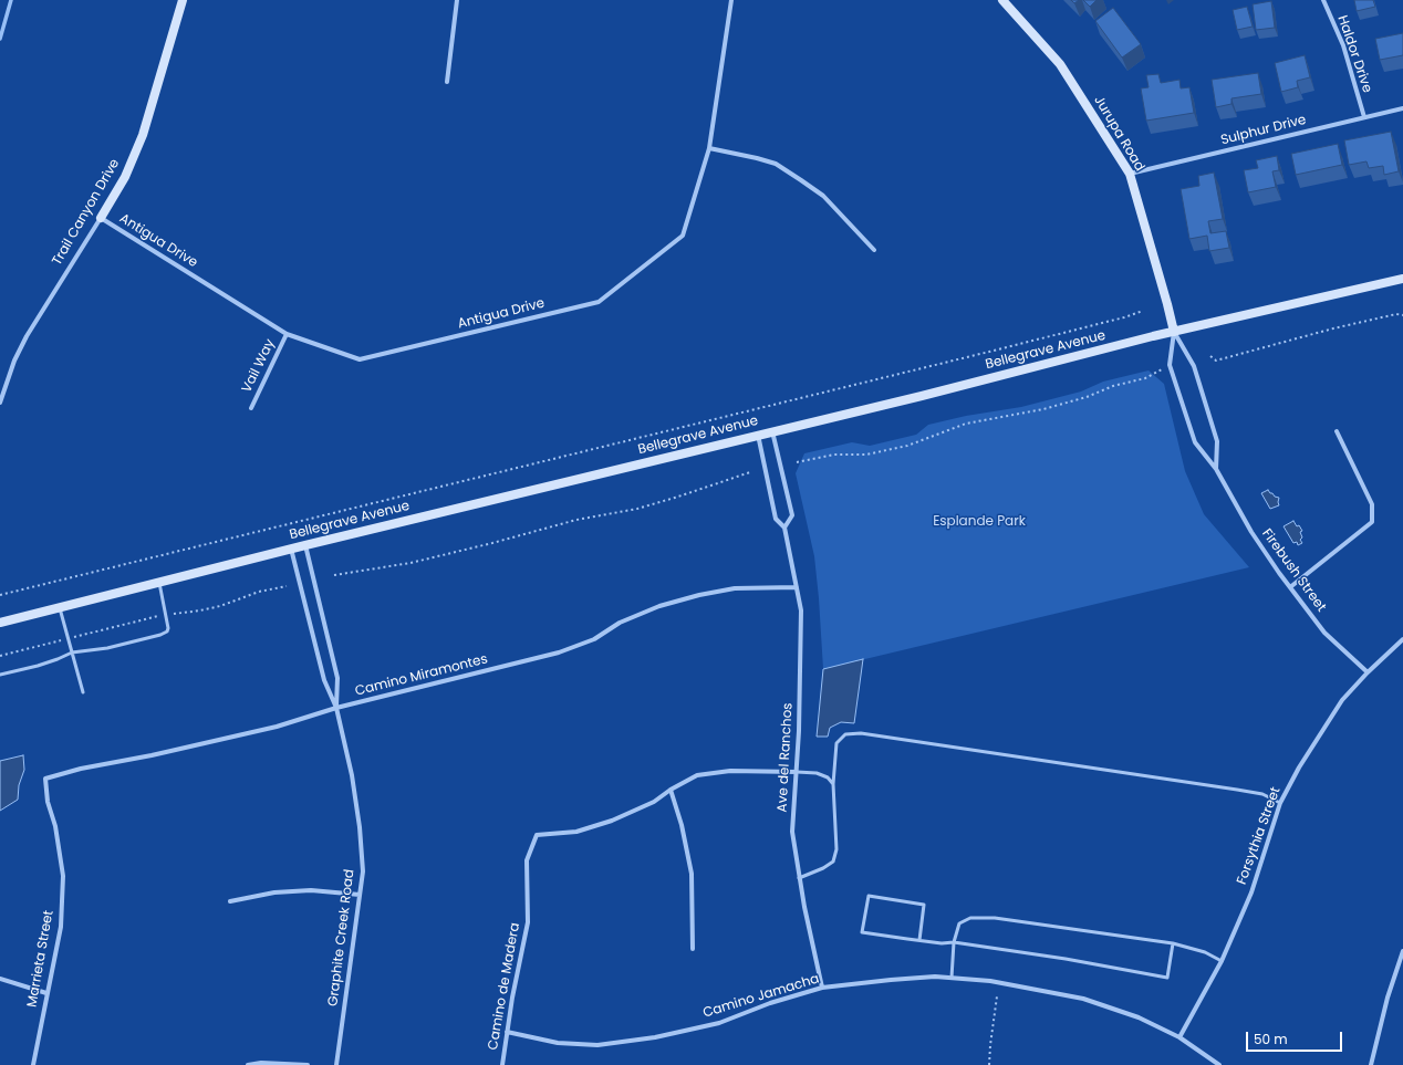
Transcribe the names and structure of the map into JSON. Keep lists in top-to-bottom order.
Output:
{
  "streets": {
    "main road": ["Jurupa Road", "Trail Canyon Drive", "Bellegrave Avenue"],
    "street": [
      "Haldor Drive",
      "Sulphur Drive",
      "Antigua Drive",
      "Vail Way",
      "Firebush Street",
      "Camino Miramontes",
      "Ave del Ranchos",
      "Forsythia Street",
      "Graphite Creek Road",
      "Marrieta Street",
      "Camino de Madera",
      "Camino Jamacha"
    ]
  },
  "crossings": [
    ["Haldor Drive", "Sulphur Drive"],
    ["Sulphur Drive", "Jurupa Road"],
    ["Jurupa Road", "Bellegrave Avenue"],
    ["Jurupa Road", "Firebush Street"],
    ["Trail Canyon Drive", "Antigua Drive"],
    ["Antigua Drive", "Vail Way"],
    ["Bellegrave Avenue", "Firebush Street"],
    ["Bellegrave Avenue", "Ave del Ranchos"],
    ["Bellegrave Avenue", "Graphite Creek Road"],
    ["Firebush Street", "Forsythia Street"],
    ["Camino Miramontes", "Ave del Ranchos"],
    ["Camino Miramontes", "Graphite Creek Road"],
    ["Camino Miramontes", "Marrieta Street"],
    ["Ave del Ranchos", "Camino Jamacha"],
    ["Forsythia Street", "Camino Jamacha"],
    ["Camino de Madera", "Camino Jamacha"]
  ],
  "parks": ["Esplande Park"],
  "scale_bar": "50 m"
}
